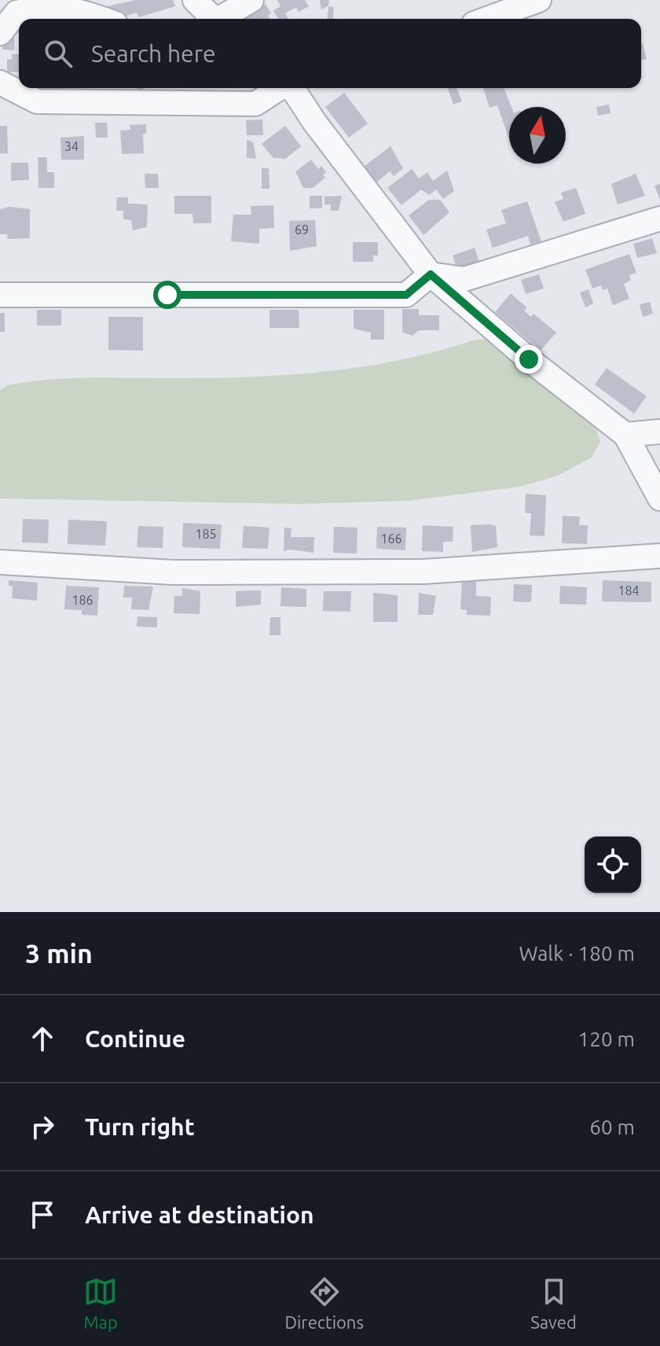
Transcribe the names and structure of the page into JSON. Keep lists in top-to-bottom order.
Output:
{
  "house_numbers": [
    "34",
    "69",
    "185",
    "166",
    "184",
    "186"
  ],
  "north": "top",
  "page": {
    "search": "Search here",
    "heading": ["3 min", "Walk · 180 m"],
    "list": [
      ["Continue", "120 m"],
      ["Turn right", "60 m"],
      "Arrive at destination"
    ],
    "nav": ["Map", "Directions", "Saved"]
  }
}
